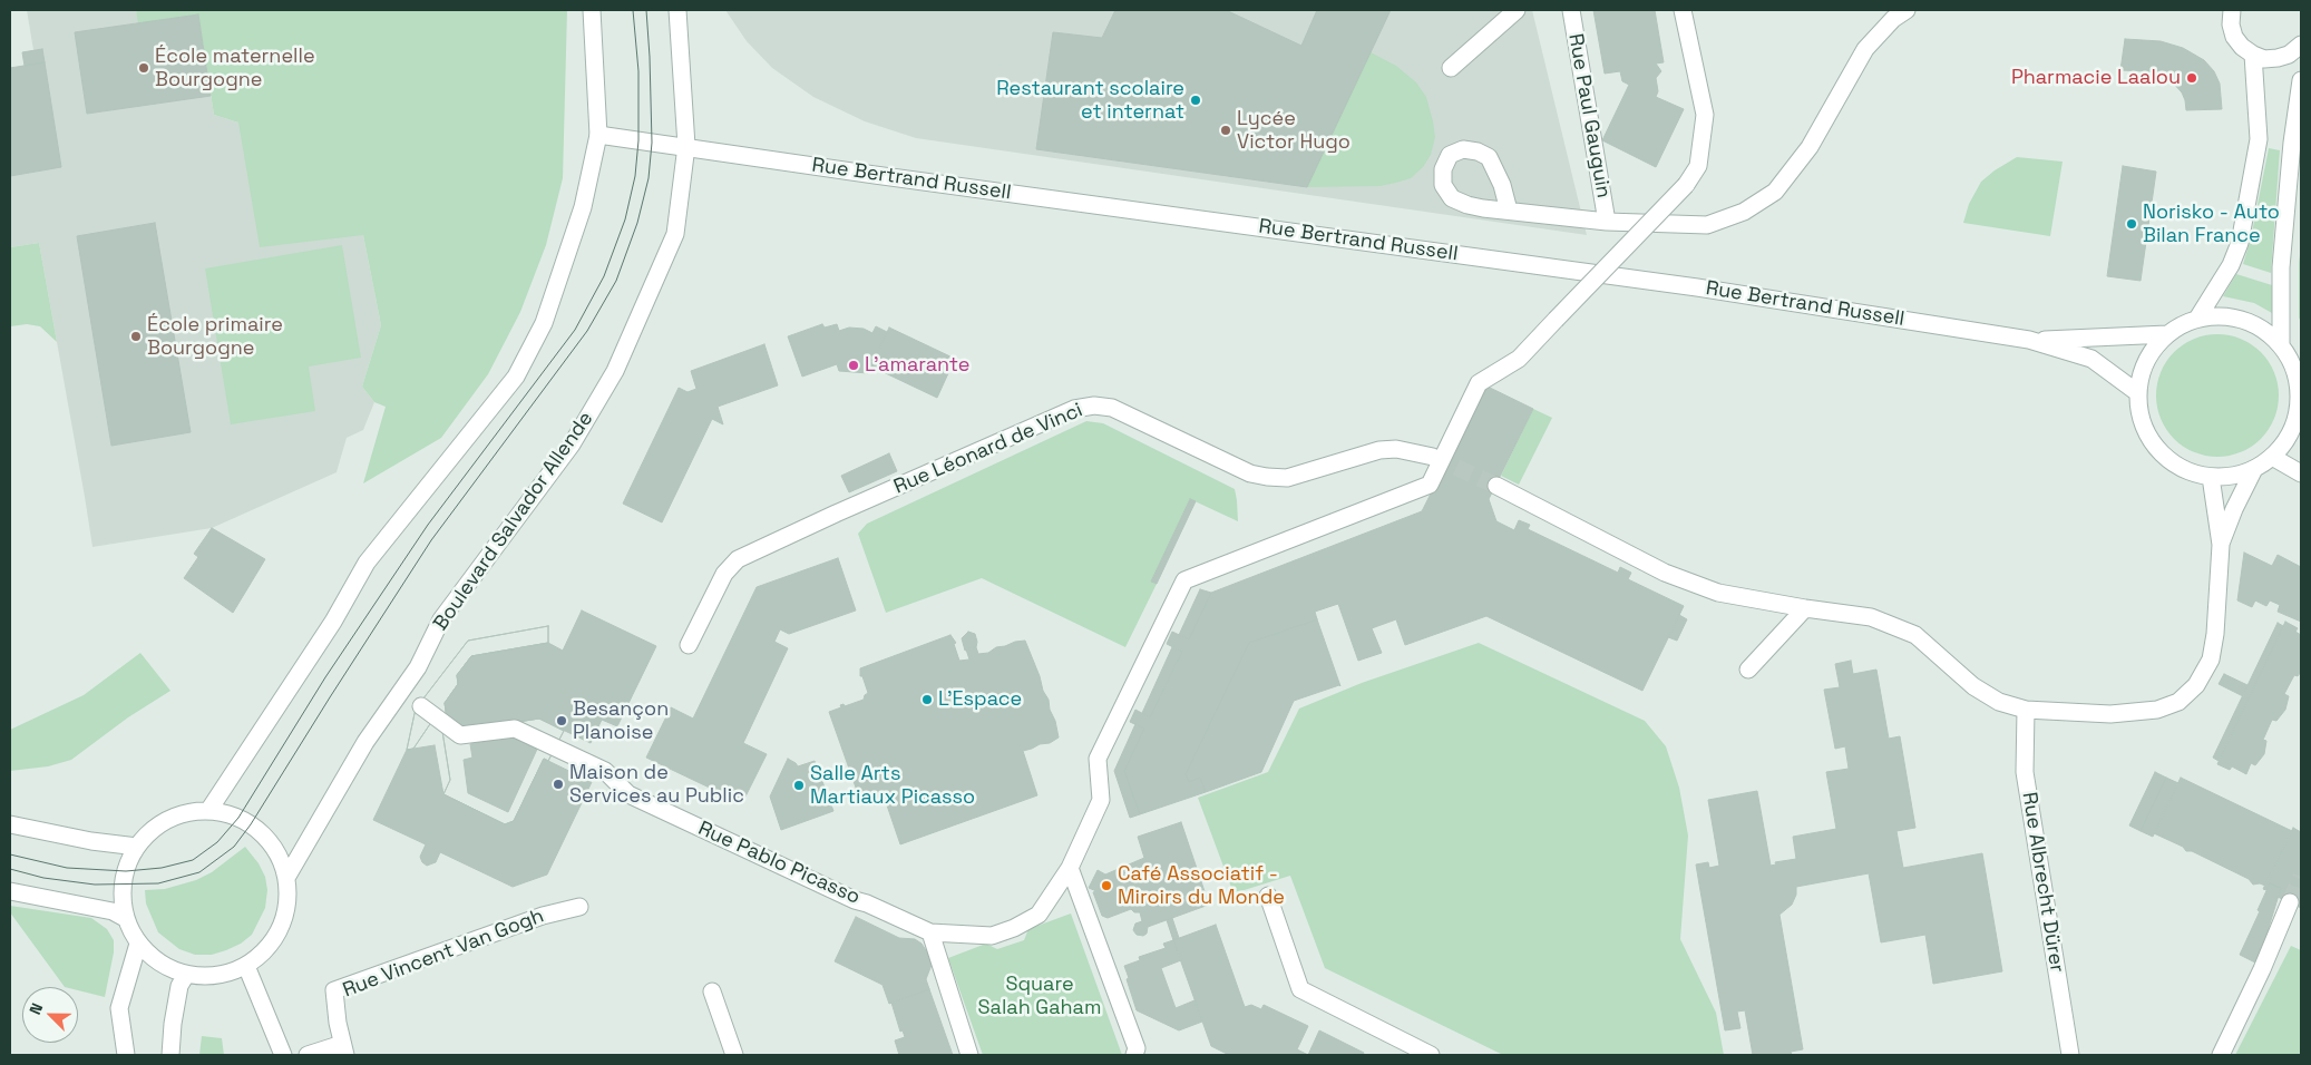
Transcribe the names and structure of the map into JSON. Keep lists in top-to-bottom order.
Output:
{
  "streets": {
    "street": [
      "Rue Paul Gauguin",
      "Rue Bertrand Russell",
      "Rue Léonard de Vinci",
      "Boulevard Salvador Allende",
      "Rue Pablo Picasso",
      "Rue Albrecht Dürer",
      "Rue Vincent Van Gogh"
    ]
  },
  "crossings": [
    ["Rue Bertrand Russell", "Boulevard Salvador Allende"]
  ],
  "parks": ["Square Salah Gaham"],
  "places": [
    "École maternelle Bourgogne",
    "Pharmacie Laalou",
    "Restaurant scolaire et internat",
    "Lycée Victor Hugo",
    "Norisko - Auto Bilan France",
    "École primaire Bourgogne",
    "L'amarante",
    "L'Espace",
    "Besançon Planoise",
    "Maison de Services au Public",
    "Salle Arts Martiaux Picasso",
    "Café Associatif - Miroirs du Monde"
  ],
  "north": "top left"
}
